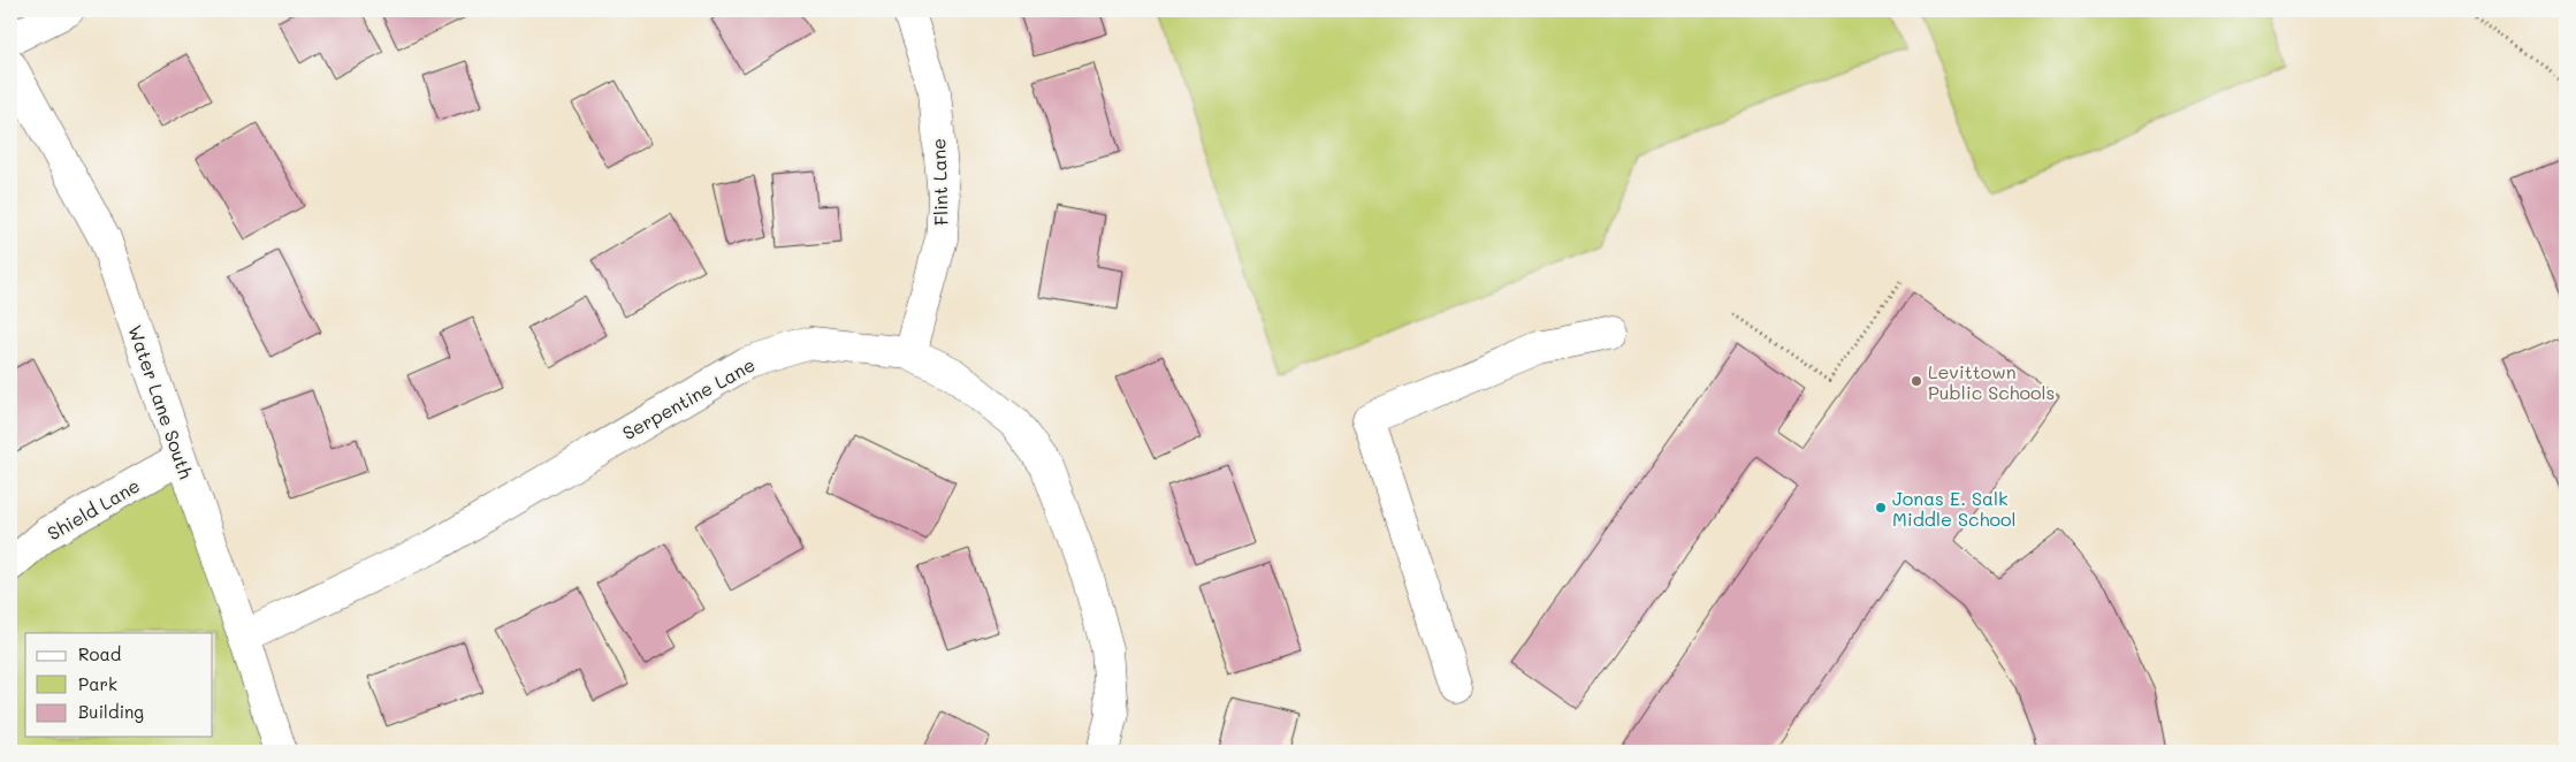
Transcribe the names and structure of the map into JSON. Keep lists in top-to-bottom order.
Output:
{
  "streets": {
    "street": [
      "Flint Lane",
      "Serpentine Lane",
      "Water Lane South",
      "Shield Lane"
    ]
  },
  "crossings": [
    ["Flint Lane", "Serpentine Lane"],
    ["Serpentine Lane", "Water Lane South"],
    ["Water Lane South", "Shield Lane"]
  ],
  "places": ["Levittown Public Schools", "Jonas E. Salk Middle School"],
  "legend": ["Road", "Park", "Building"]
}
